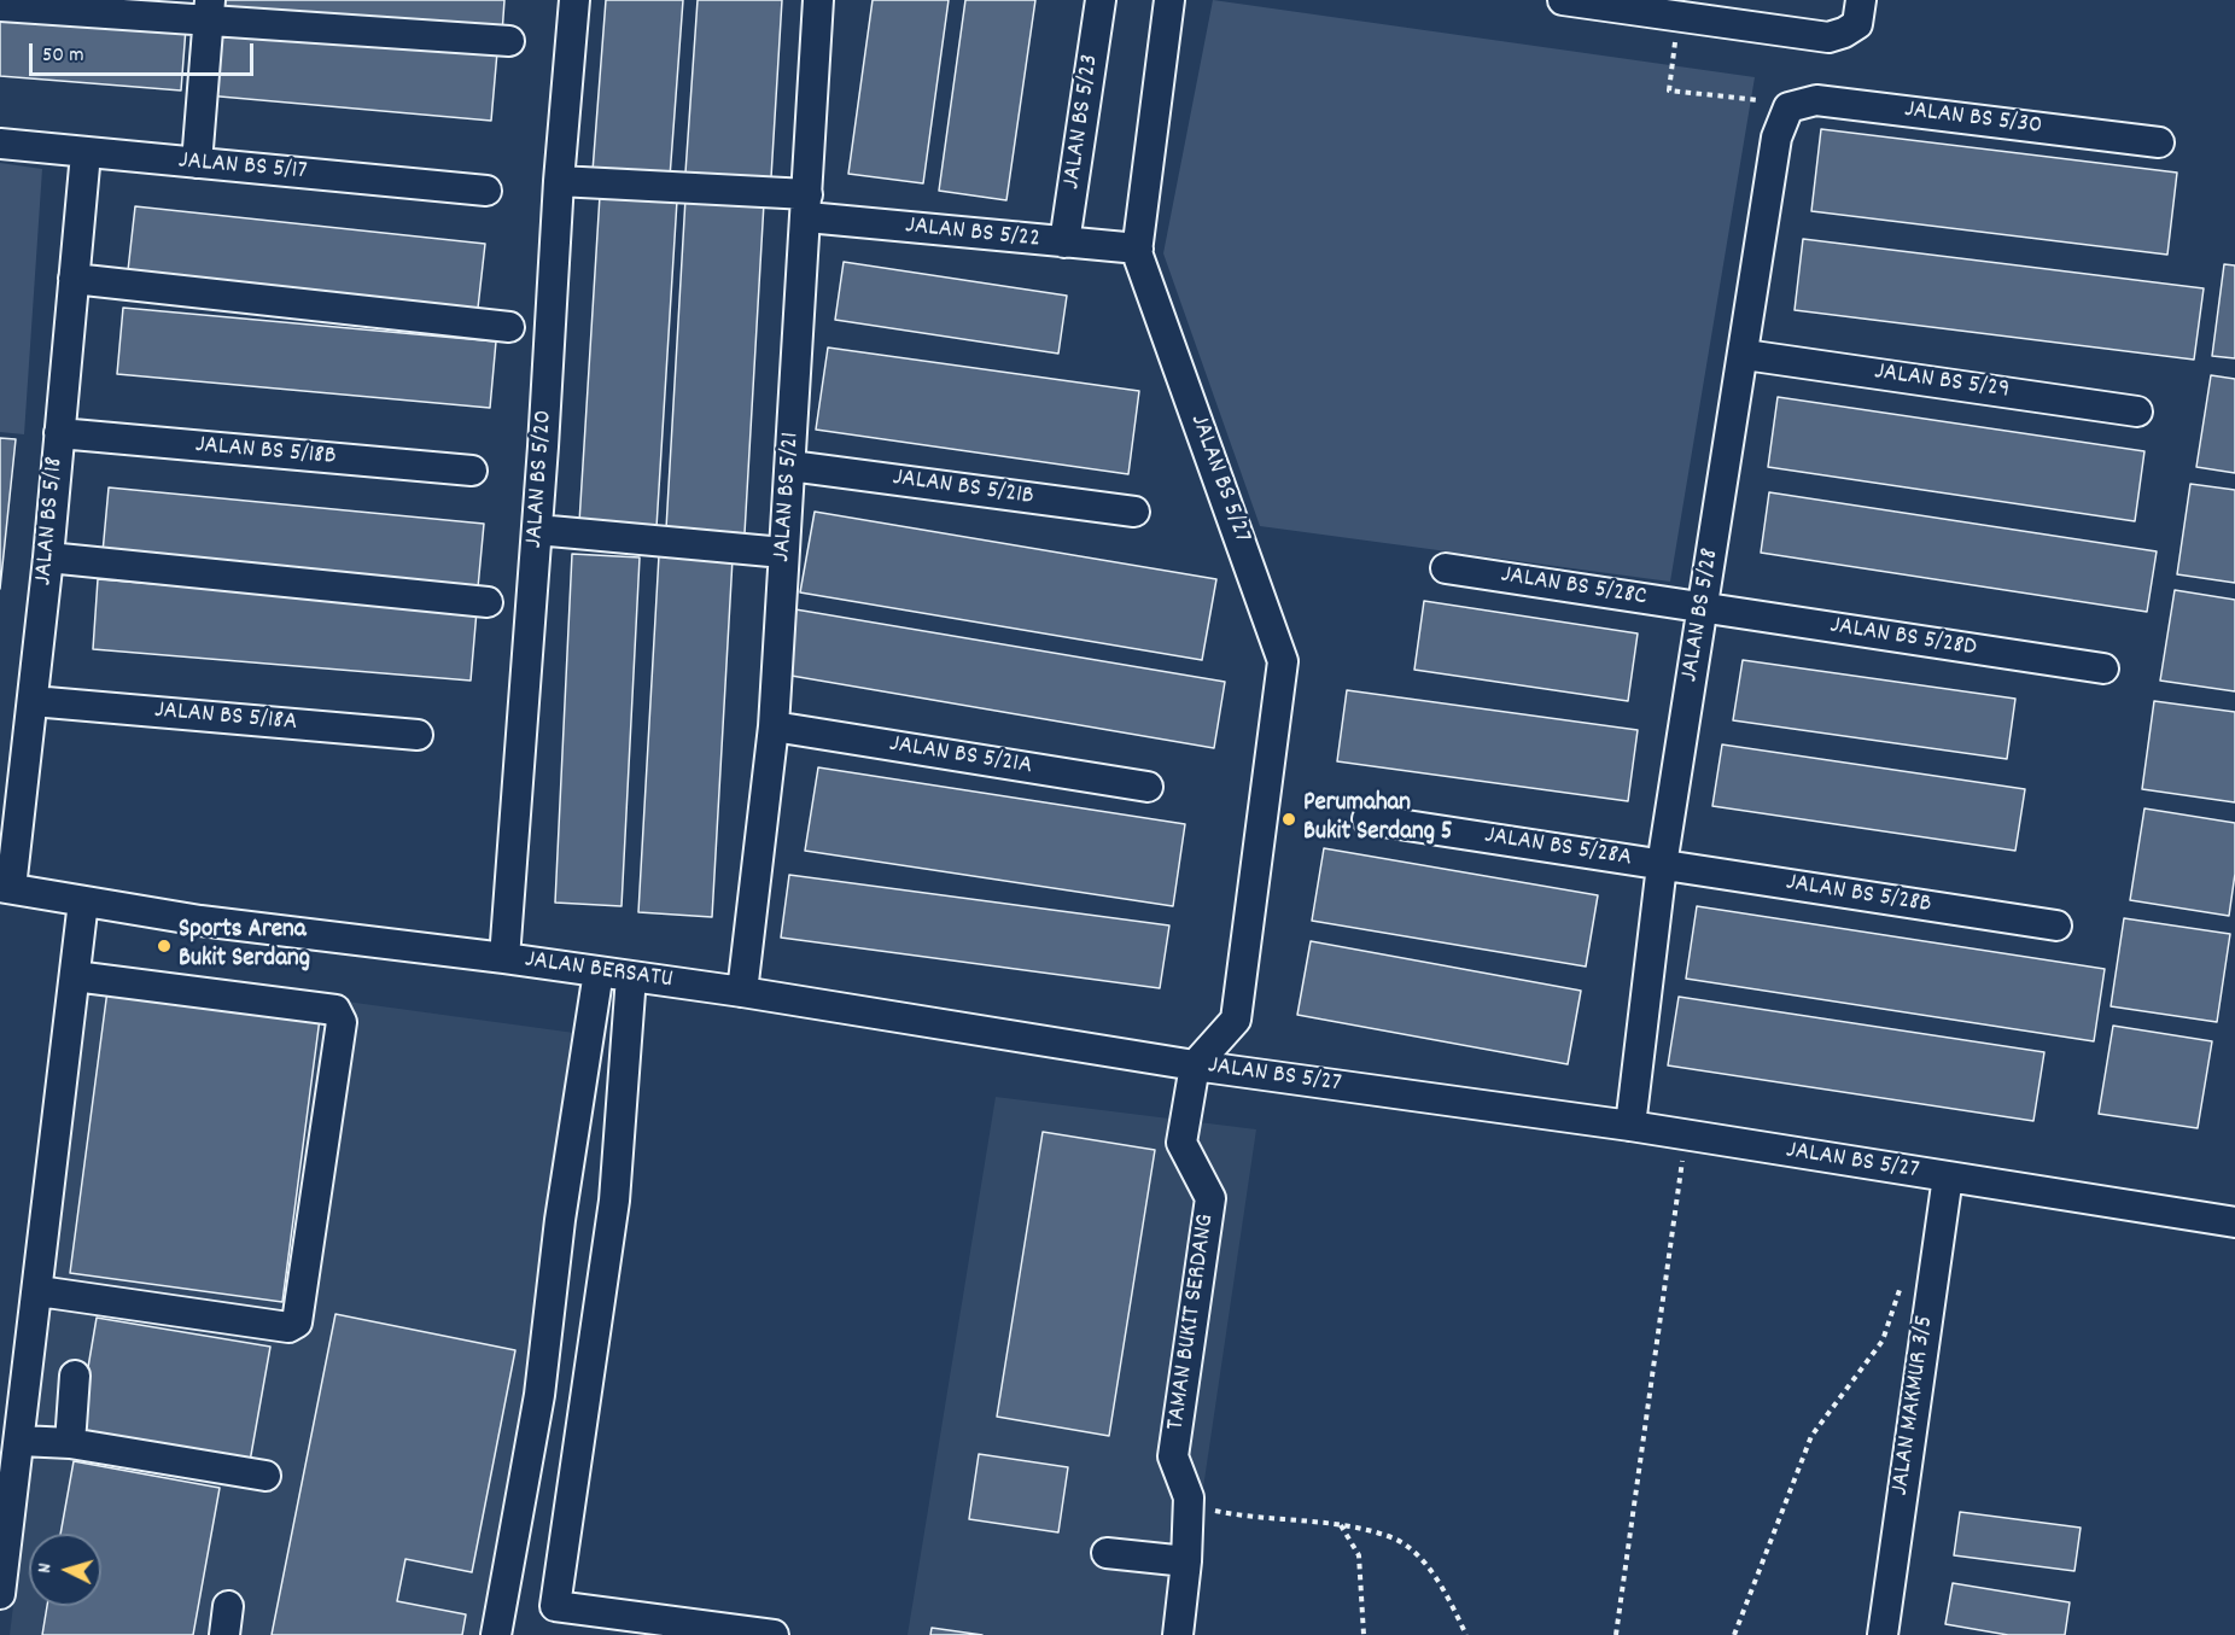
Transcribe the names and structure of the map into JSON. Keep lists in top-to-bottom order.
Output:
{
  "streets": {
    "street": [
      "JALAN BS 5/30",
      "JALAN BS 5/23",
      "JALAN BS 5/17",
      "JALAN BS 5/22",
      "JALAN BS 5/29",
      "JALAN BS 5/18B",
      "JALAN BS 5/20",
      "JALAN BS 5/27",
      "JALAN BS 5/21B",
      "JALAN BS 5/21",
      "JALAN BS 5/18",
      "JALAN BS 5/28C",
      "JALAN BS 5/28",
      "JALAN BS 5/28D",
      "JALAN BS 5/18A",
      "JALAN BS 5/21A",
      "JALAN BS 5/28A",
      "JALAN BS 5/28B",
      "JALAN BERSATU",
      "TAMAN BUKIT SERDANG",
      "JALAN MAKMUR 3/5"
    ]
  },
  "crossings": [
    ["JALAN BS 5/30", "JALAN BS 5/28"],
    ["JALAN BS 5/23", "JALAN BS 5/22"],
    ["JALAN BS 5/17", "JALAN BS 5/18"],
    ["JALAN BS 5/22", "JALAN BS 5/20"],
    ["JALAN BS 5/22", "JALAN BS 5/27"],
    ["JALAN BS 5/22", "JALAN BS 5/21"],
    ["JALAN BS 5/29", "JALAN BS 5/28"],
    ["JALAN BS 5/18B", "JALAN BS 5/18"],
    ["JALAN BS 5/20", "JALAN BERSATU"],
    ["JALAN BS 5/27", "JALAN BS 5/28"],
    ["JALAN BS 5/27", "JALAN BERSATU"],
    ["JALAN BS 5/27", "TAMAN BUKIT SERDANG"],
    ["JALAN BS 5/27", "JALAN MAKMUR 3/5"],
    ["JALAN BS 5/21B", "JALAN BS 5/21"],
    ["JALAN BS 5/21", "JALAN BS 5/21A"],
    ["JALAN BS 5/21", "JALAN BERSATU"],
    ["JALAN BS 5/18", "JALAN BS 5/18A"],
    ["JALAN BS 5/18", "JALAN BERSATU"],
    ["JALAN BS 5/28C", "JALAN BS 5/28"],
    ["JALAN BS 5/28C", "JALAN BS 5/28D"],
    ["JALAN BS 5/28", "JALAN BS 5/28D"],
    ["JALAN BS 5/28", "JALAN BS 5/28A"],
    ["JALAN BS 5/28", "JALAN BS 5/28B"],
    ["JALAN BS 5/28A", "JALAN BS 5/28B"],
    ["JALAN BERSATU", "TAMAN BUKIT SERDANG"]
  ],
  "places": ["Perumahan Bukit Serdang 5", "Sports Arena Bukit Serdang"],
  "scale_bar": "50 m",
  "north": "left"
}
